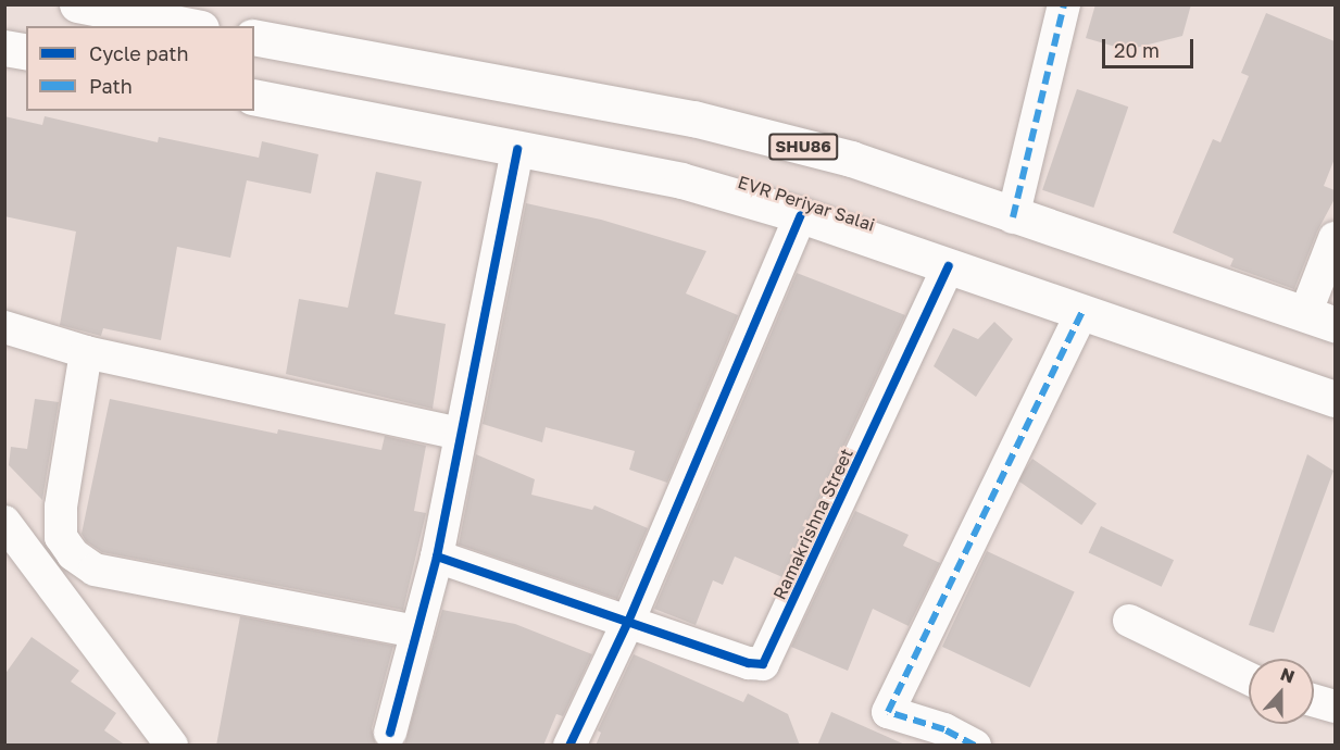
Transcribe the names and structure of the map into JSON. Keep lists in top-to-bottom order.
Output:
{
  "streets": {
    "main road": ["SHU86", "EVR Periyar Salai"],
    "street": ["Ramakrishna Street"]
  },
  "crossings": [
    ["EVR Periyar Salai", "Ramakrishna Street"]
  ],
  "legend": ["Cycle path", "Path"],
  "scale_bar": "20 m",
  "north": "top"
}
